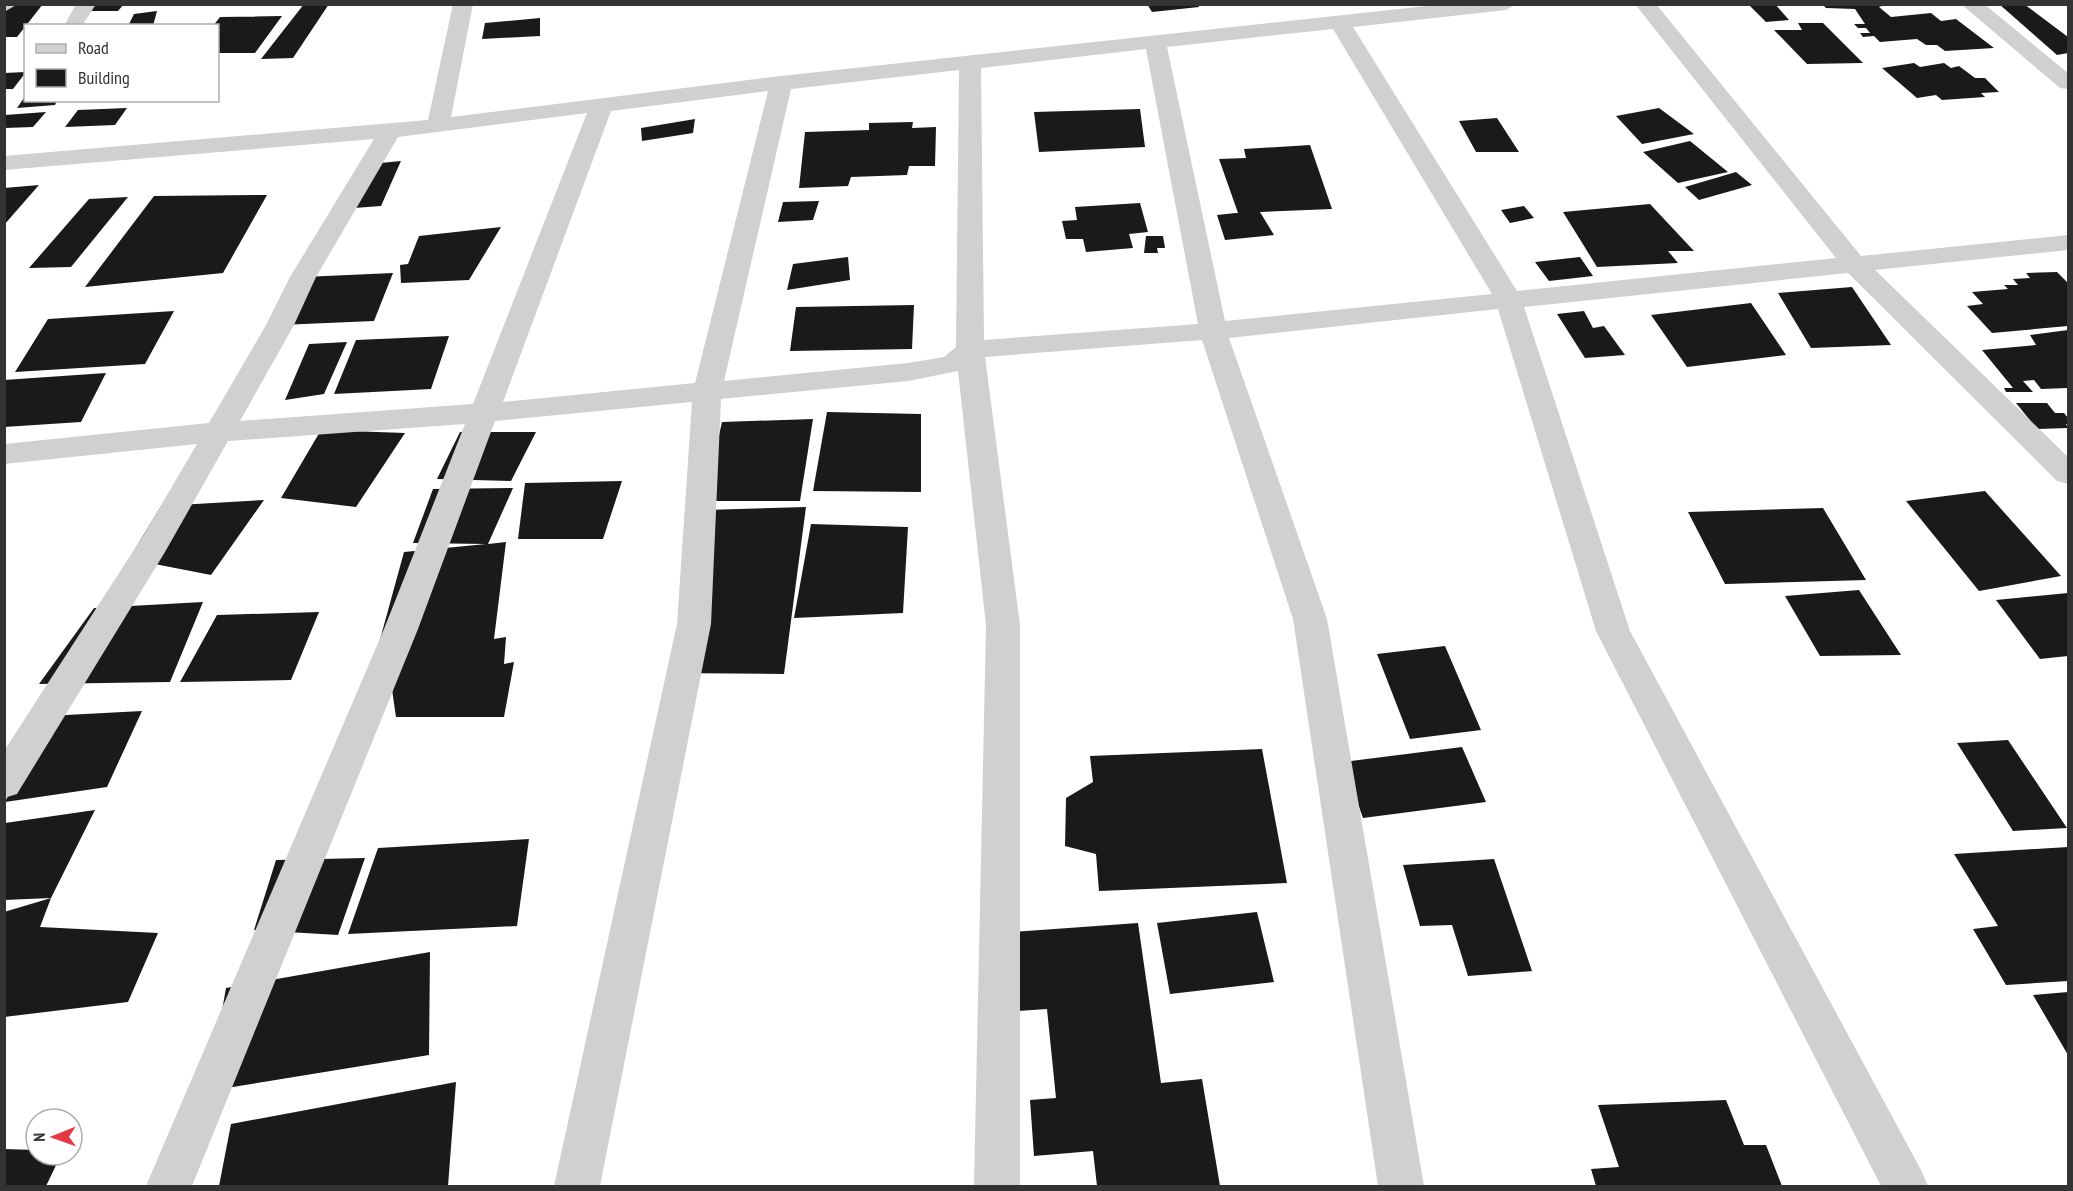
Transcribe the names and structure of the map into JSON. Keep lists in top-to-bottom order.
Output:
{
  "legend": ["Road", "Building"],
  "north": "left"
}
